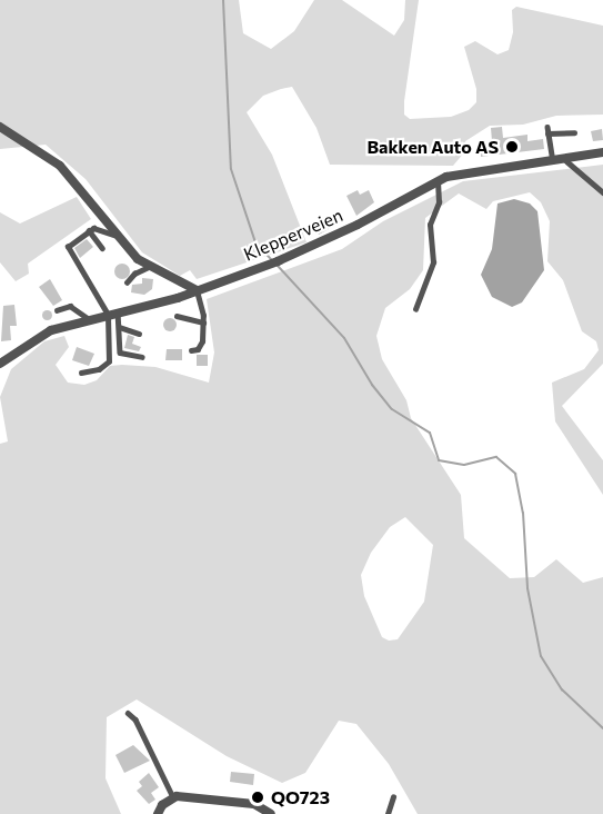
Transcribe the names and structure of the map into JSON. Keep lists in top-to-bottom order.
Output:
{
  "streets": {
    "street": ["Klepperveien"]
  },
  "places": ["Bakken Auto AS", "QO723"]
}
